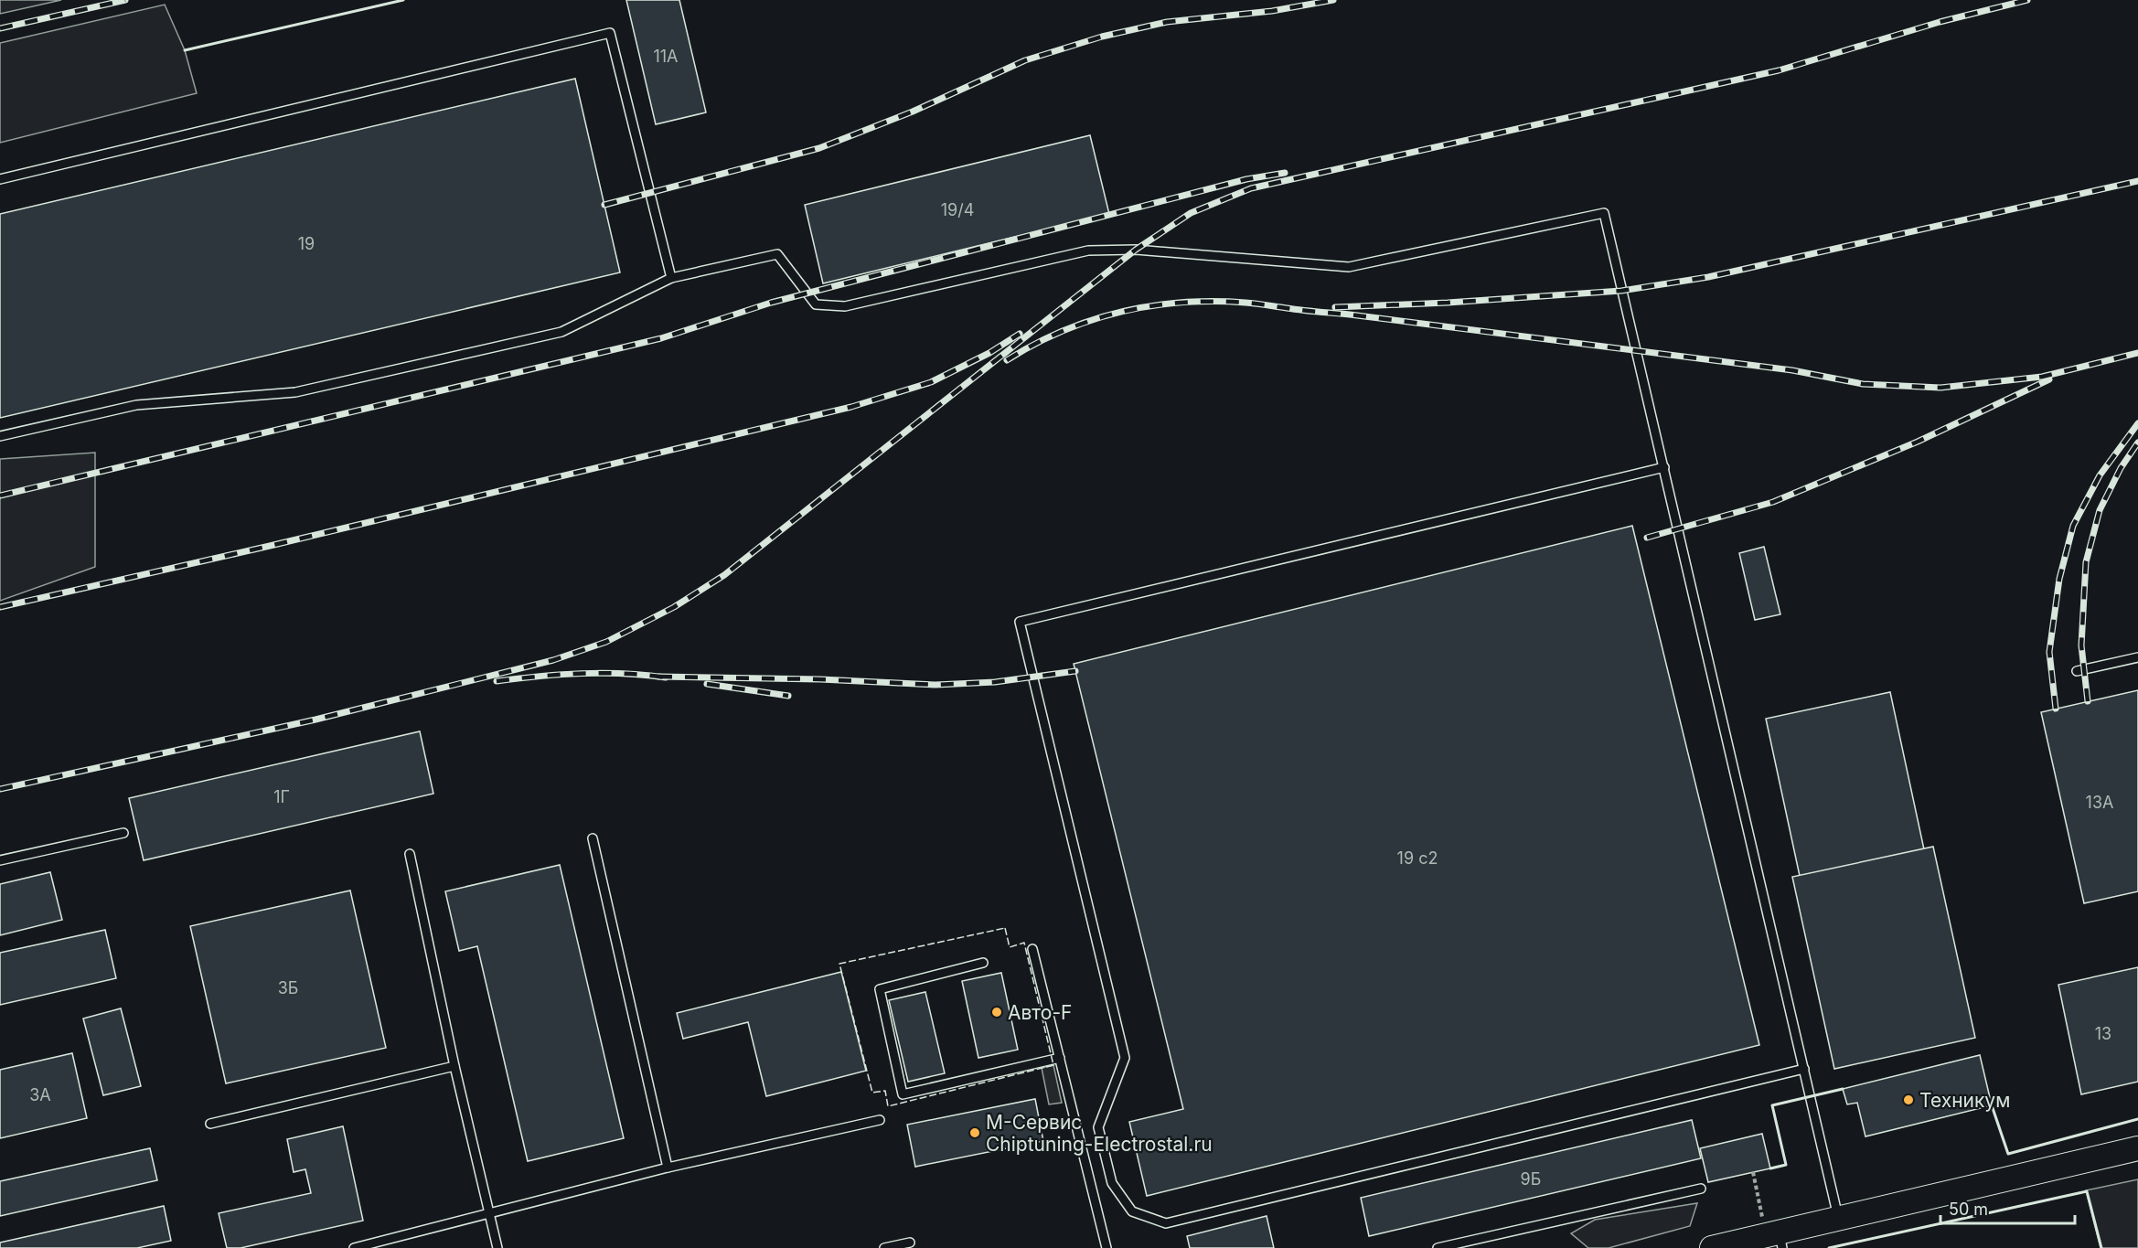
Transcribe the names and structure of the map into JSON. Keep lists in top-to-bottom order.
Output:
{
  "places": ["Авто-F", "Техникум", "M-Сервис Chiptuning-Electrostal.ru"],
  "house_numbers": [
    "11А",
    "19/4",
    "19",
    "1Г",
    "13А",
    "19 с2",
    "3Б",
    "13",
    "3А",
    "9Б"
  ],
  "scale_bar": "50 m"
}
